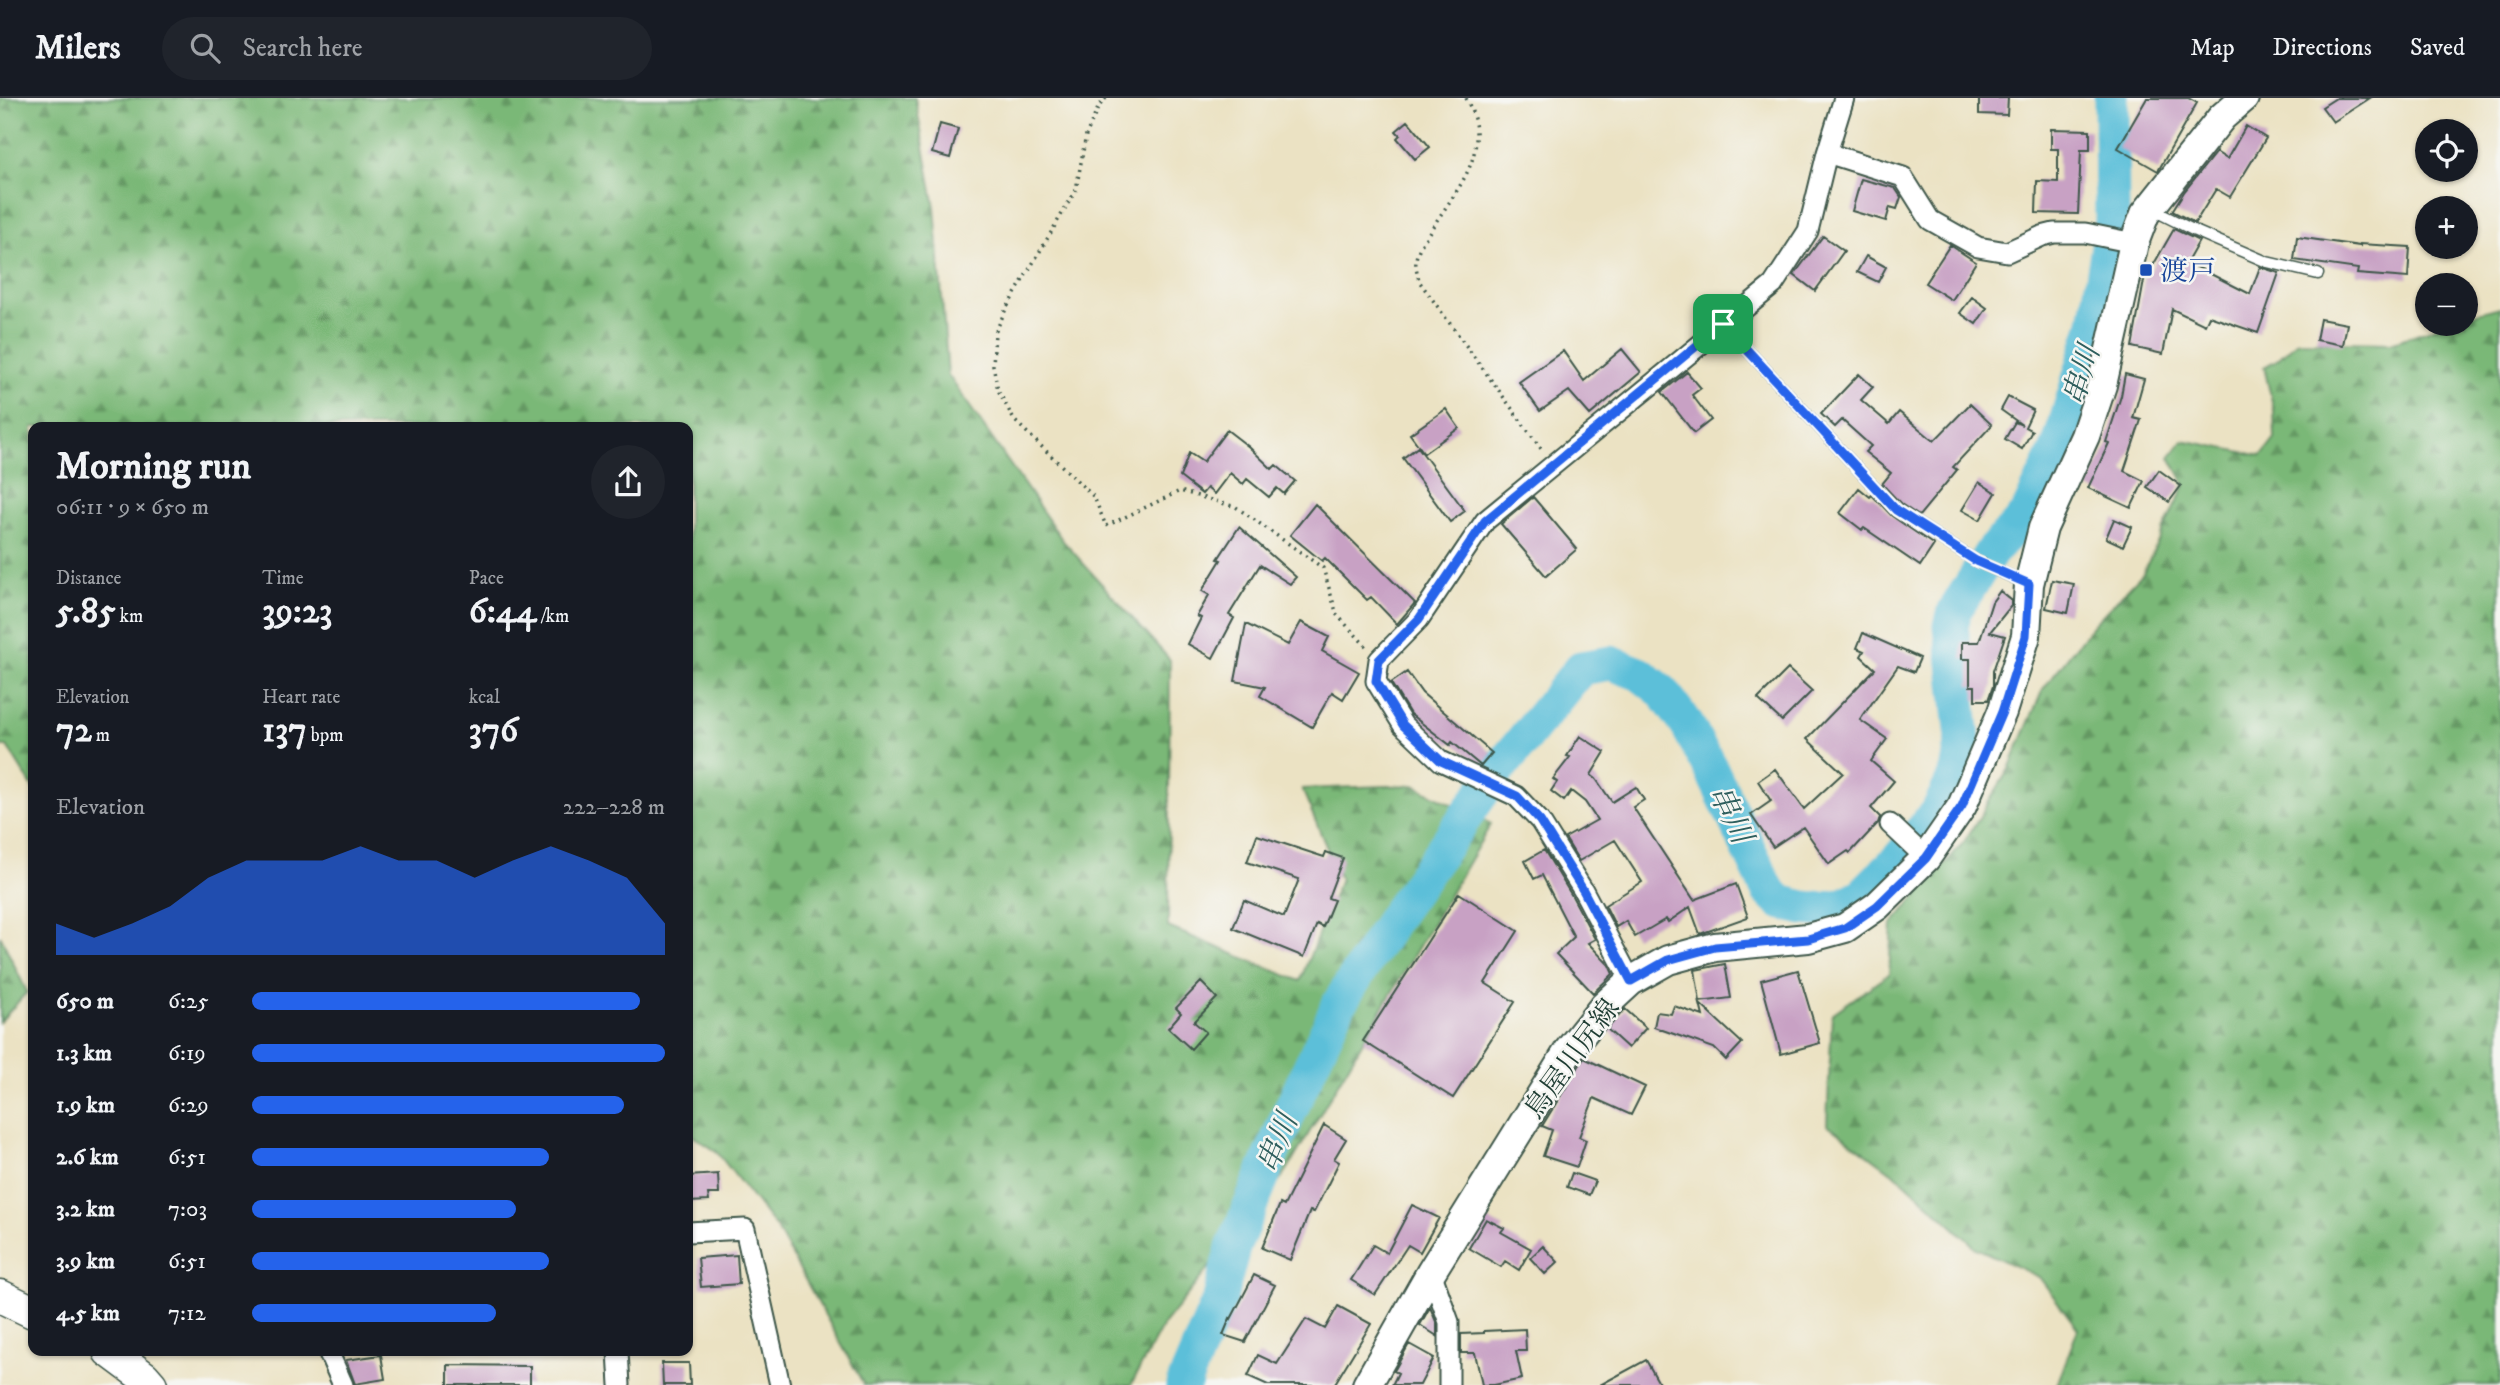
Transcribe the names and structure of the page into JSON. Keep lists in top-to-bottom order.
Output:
{
  "streets": {
    "main road": ["鳥屋川尻線"]
  },
  "water": ["串川"],
  "places": {
    "transit": ["渡戸"]
  },
  "page": {
    "header": "Milers",
    "search": "Search here",
    "nav": ["Map", "Directions", "Saved"],
    "map_buttons": ["+", "−"],
    "heading": ["Morning run", "06:11 · 9 × 650 m"],
    "stats": [
      ["Distance", "5.85 km"],
      ["Time", "39:23"],
      ["Pace", "6:44 /km"],
      ["Elevation", "72 m"],
      ["Heart rate", "137 bpm"],
      ["kcal", "376"]
    ],
    "chart": ["Elevation", "222–228 m"],
    "list": [
      {
        "name": "650 m",
        "note": "6:25"
      },
      {
        "name": "1.3 km",
        "note": "6:19"
      },
      {
        "name": "1.9 km",
        "note": "6:29"
      },
      {
        "name": "2.6 km",
        "note": "6:51"
      },
      {
        "name": "3.2 km",
        "note": "7:03"
      },
      {
        "name": "3.9 km",
        "note": "6:51"
      },
      {
        "name": "4.5 km",
        "note": "7:12"
      }
    ]
  }
}
